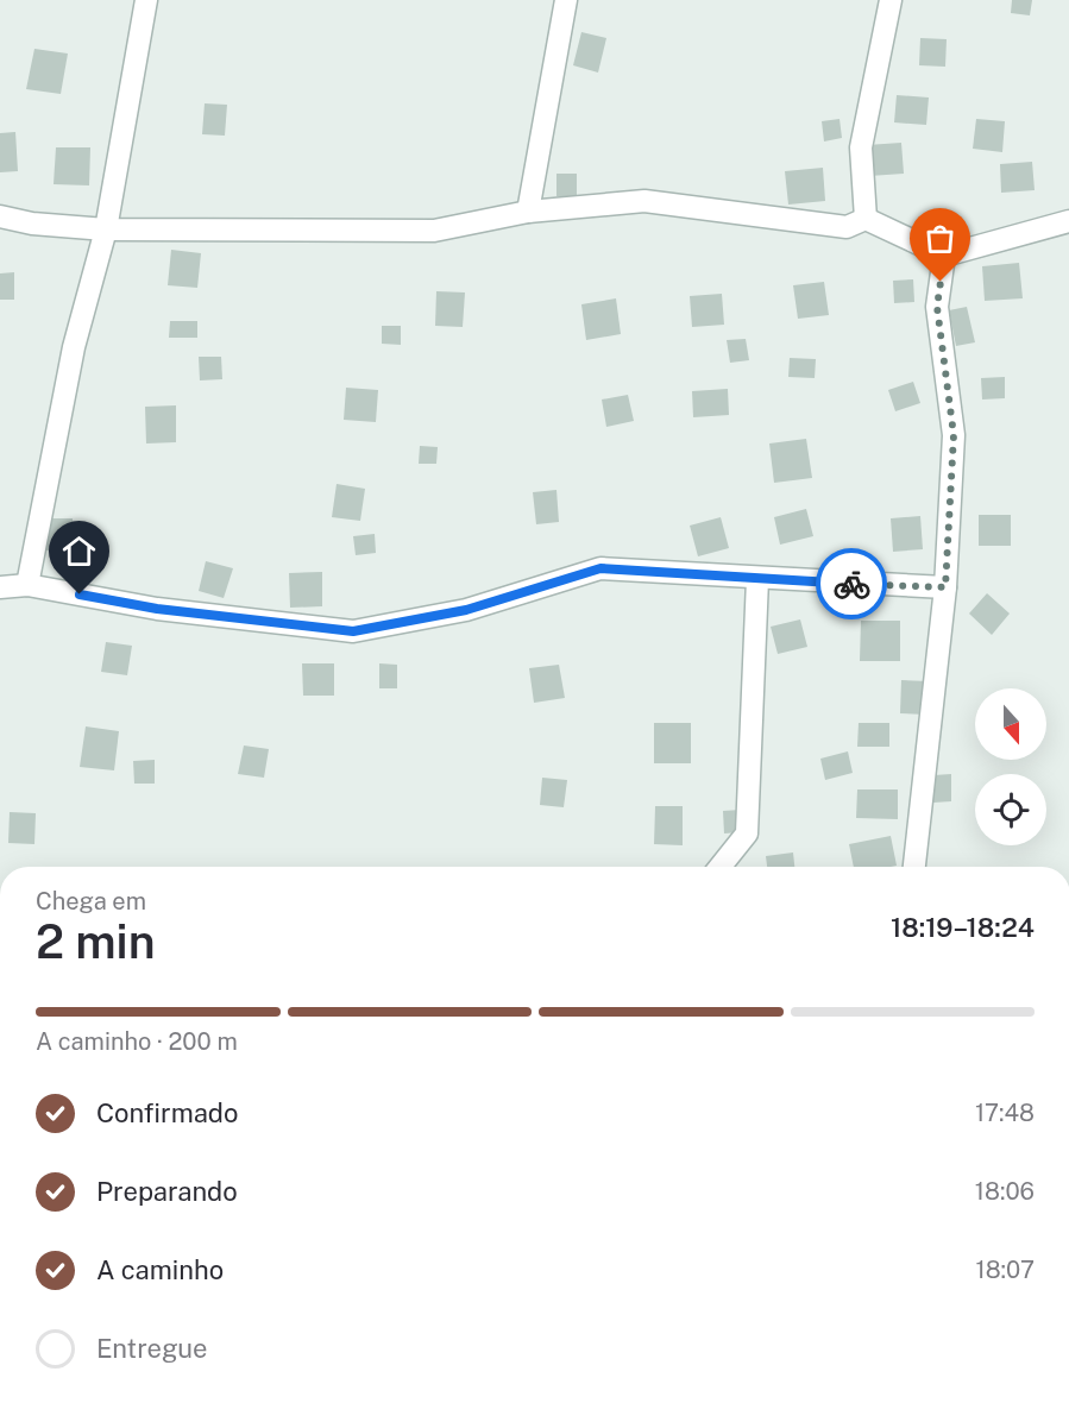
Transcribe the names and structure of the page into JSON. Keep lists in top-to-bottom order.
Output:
{
  "north": "bottom",
  "page": {
    "heading": ["2 min", "Chega em", "18:19–18:24"],
    "bar": "A caminho · 200 m",
    "list": [
      ["Confirmado", "17:48"],
      ["Preparando", "18:06"],
      ["A caminho", "18:07"],
      "Entregue"
    ]
  }
}
